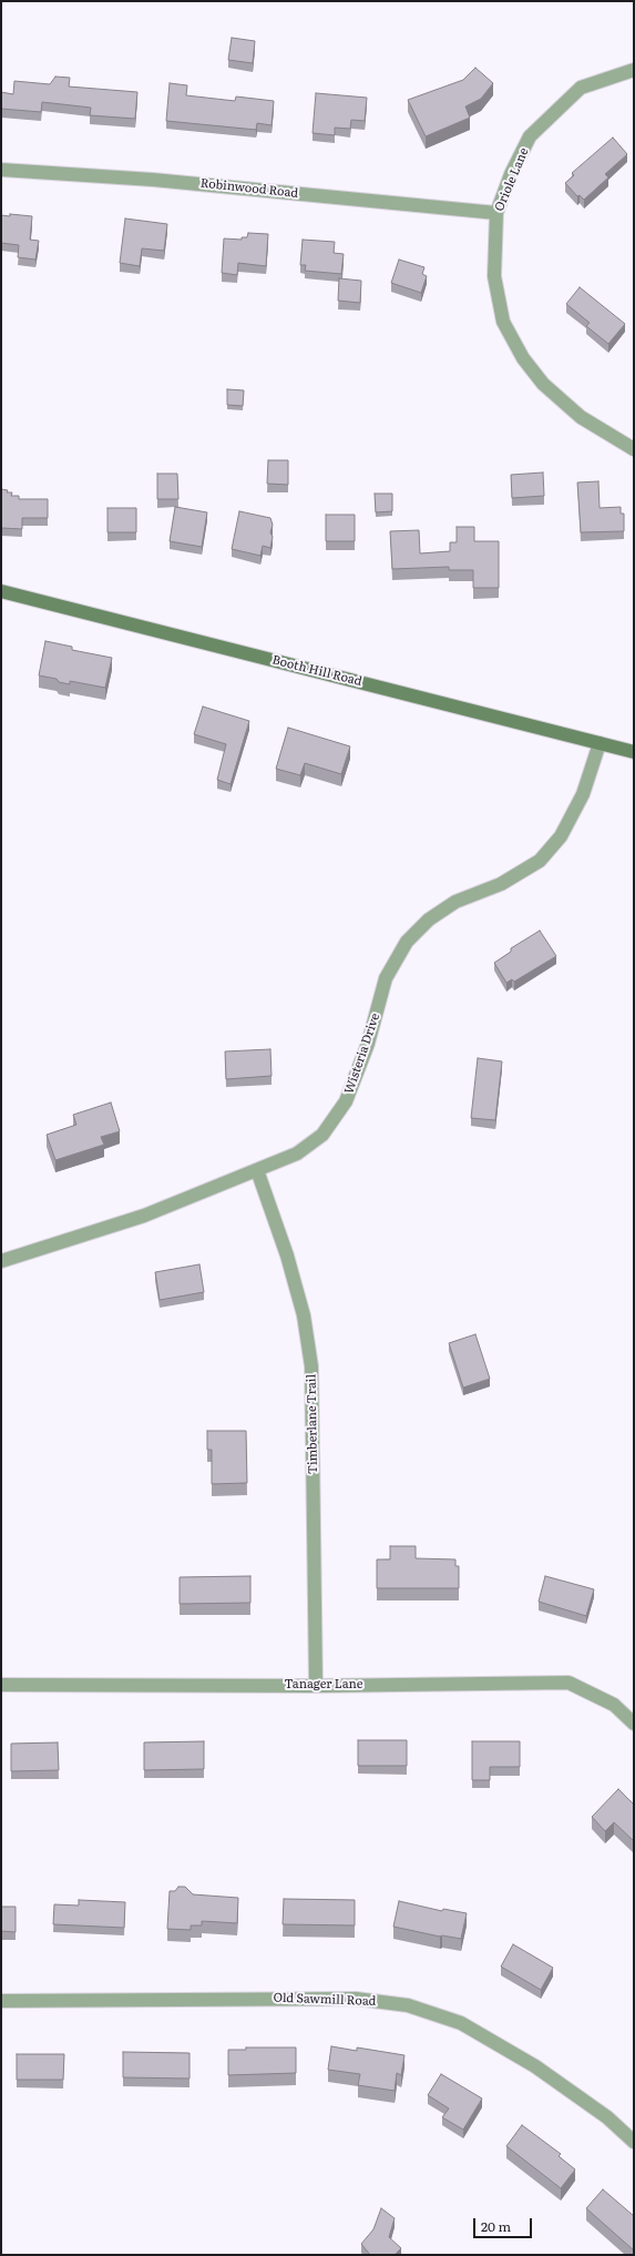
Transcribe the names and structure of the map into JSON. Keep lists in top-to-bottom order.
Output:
{
  "streets": {
    "street": [
      "Oriole Lane",
      "Robinwood Road",
      "Booth Hill Road",
      "Wisteria Drive",
      "Timberlane Trail",
      "Tanager Lane",
      "Old Sawmill Road"
    ]
  },
  "crossings": [
    ["Oriole Lane", "Robinwood Road"],
    ["Booth Hill Road", "Wisteria Drive"],
    ["Wisteria Drive", "Timberlane Trail"],
    ["Timberlane Trail", "Tanager Lane"]
  ],
  "scale_bar": "20 m"
}
